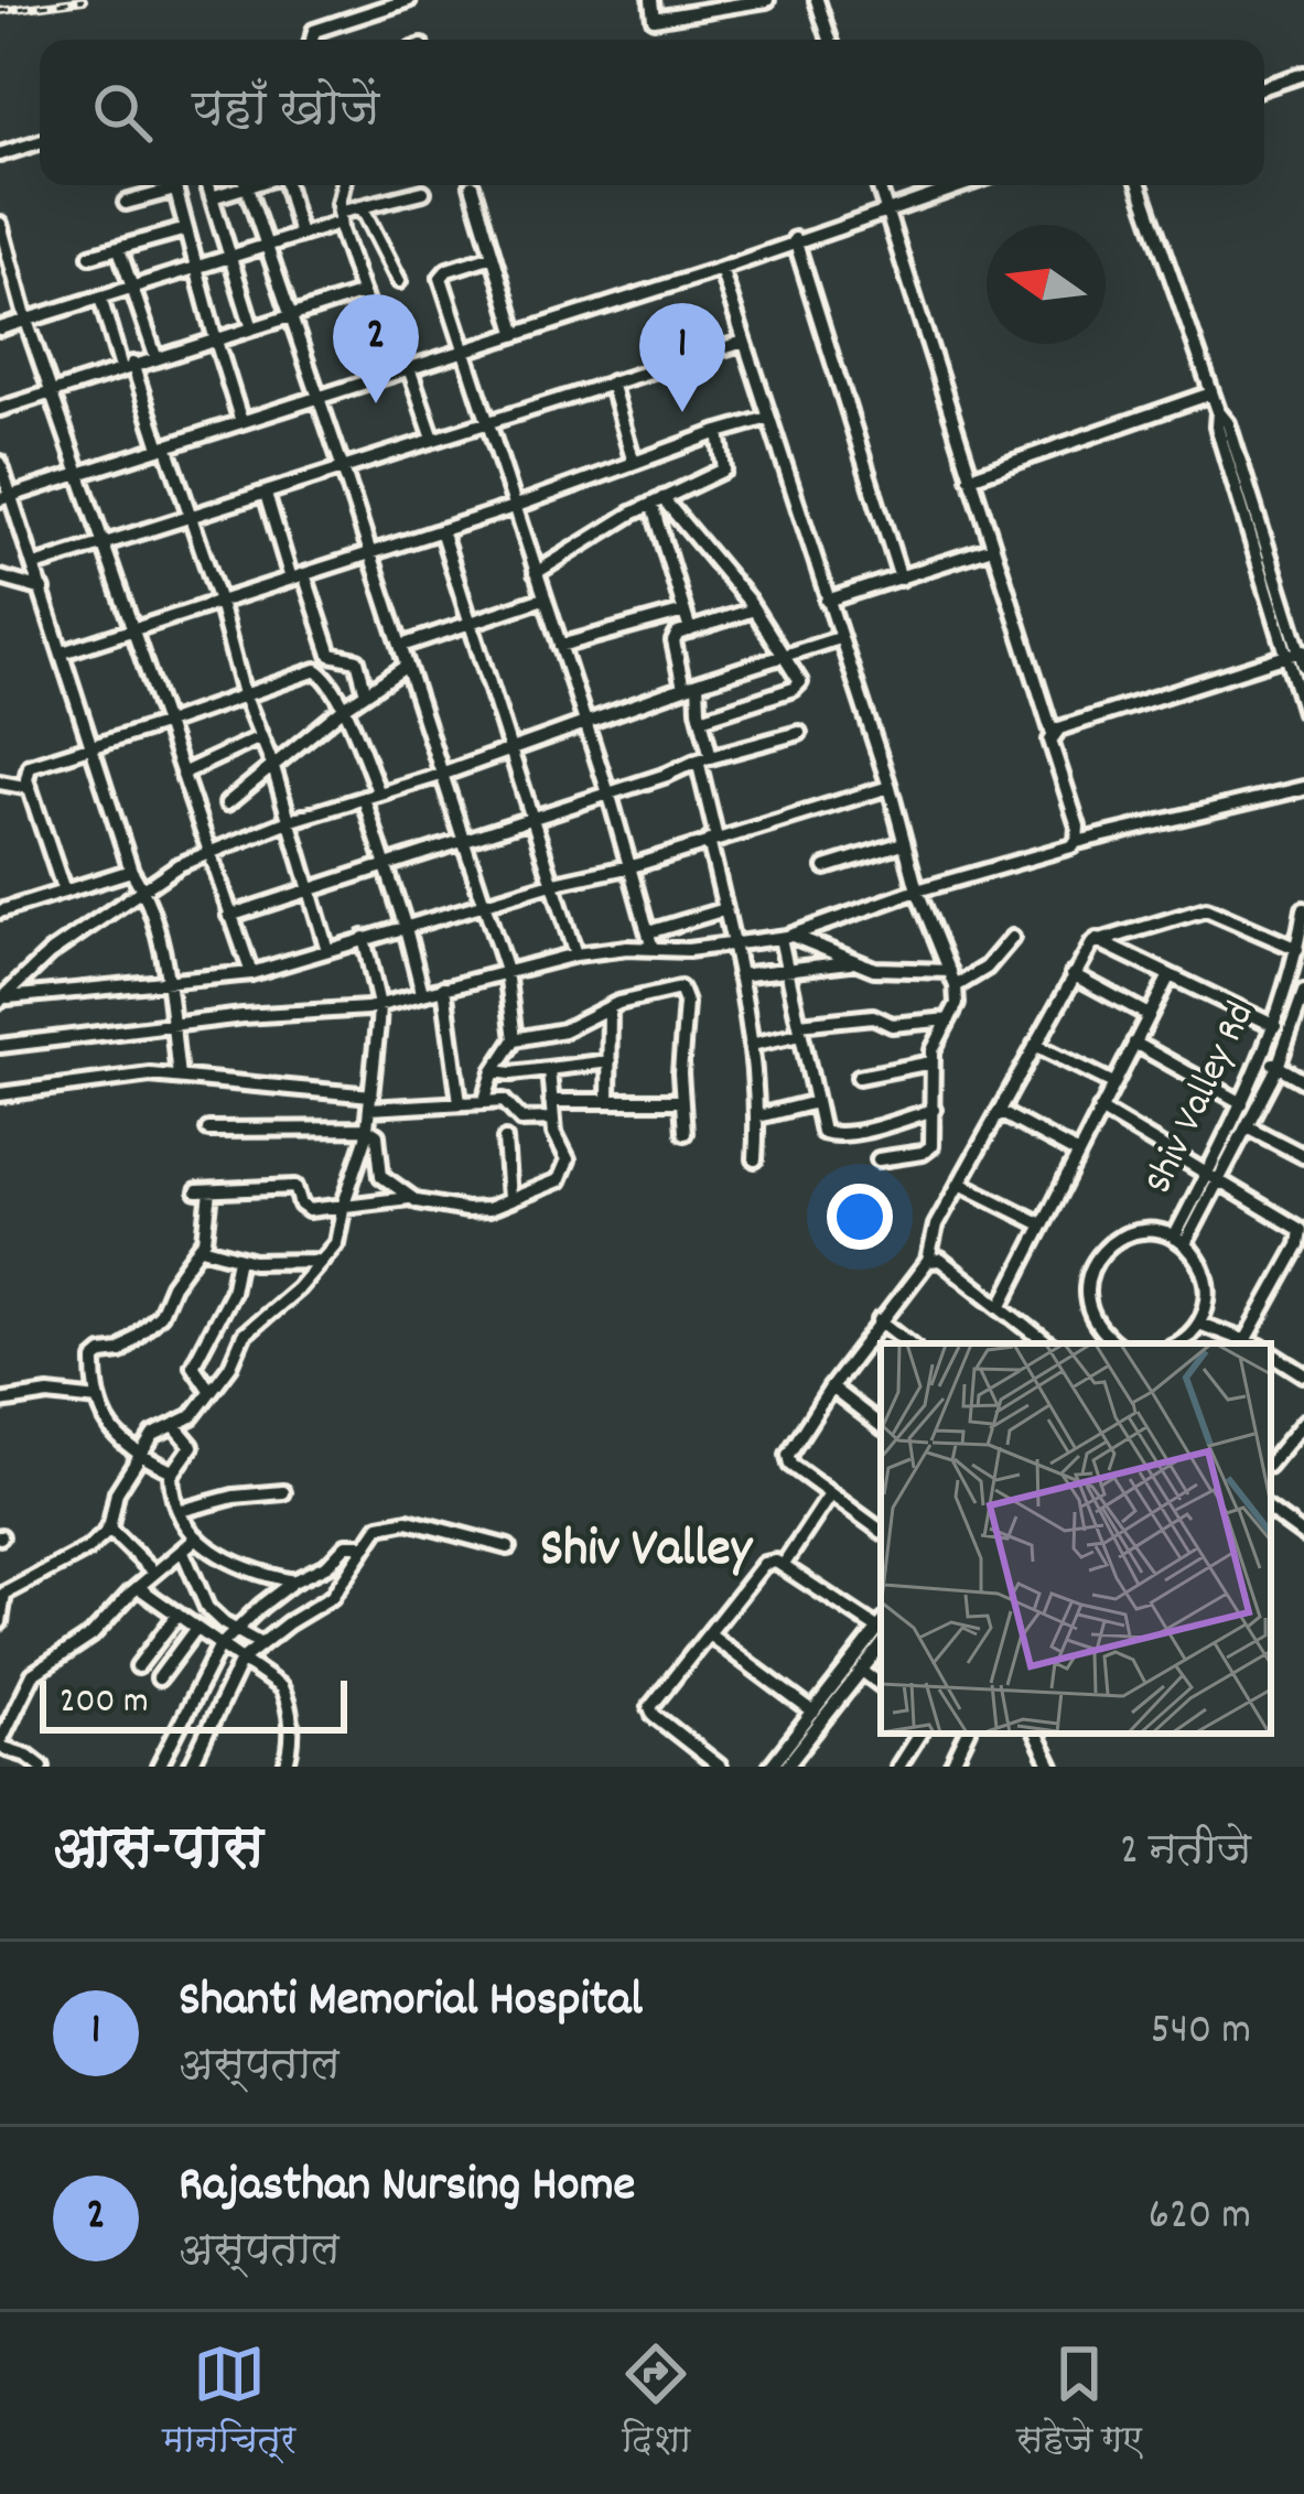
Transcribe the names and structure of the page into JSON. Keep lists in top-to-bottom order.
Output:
{
  "streets": {
    "street": ["Shiv Valley Rd"]
  },
  "districts": ["Shiv Valley"],
  "scale_bar": "200 m",
  "north": "left",
  "page": {
    "search": "यहाँ खोजें",
    "pins": ["2", "1"],
    "scale": "200 m",
    "heading": ["आस-पास", "2 नतीजे"],
    "list": [
      {
        "mark": "1",
        "name": "Shanti Memorial Hospital",
        "note": "अस्पताल",
        "value": "540 m"
      },
      {
        "mark": "2",
        "name": "Rajasthan Nursing Home",
        "note": "अस्पताल",
        "value": "620 m"
      }
    ],
    "nav": ["मानचित्र", "दिशा", "सहेजे गए"]
  }
}
